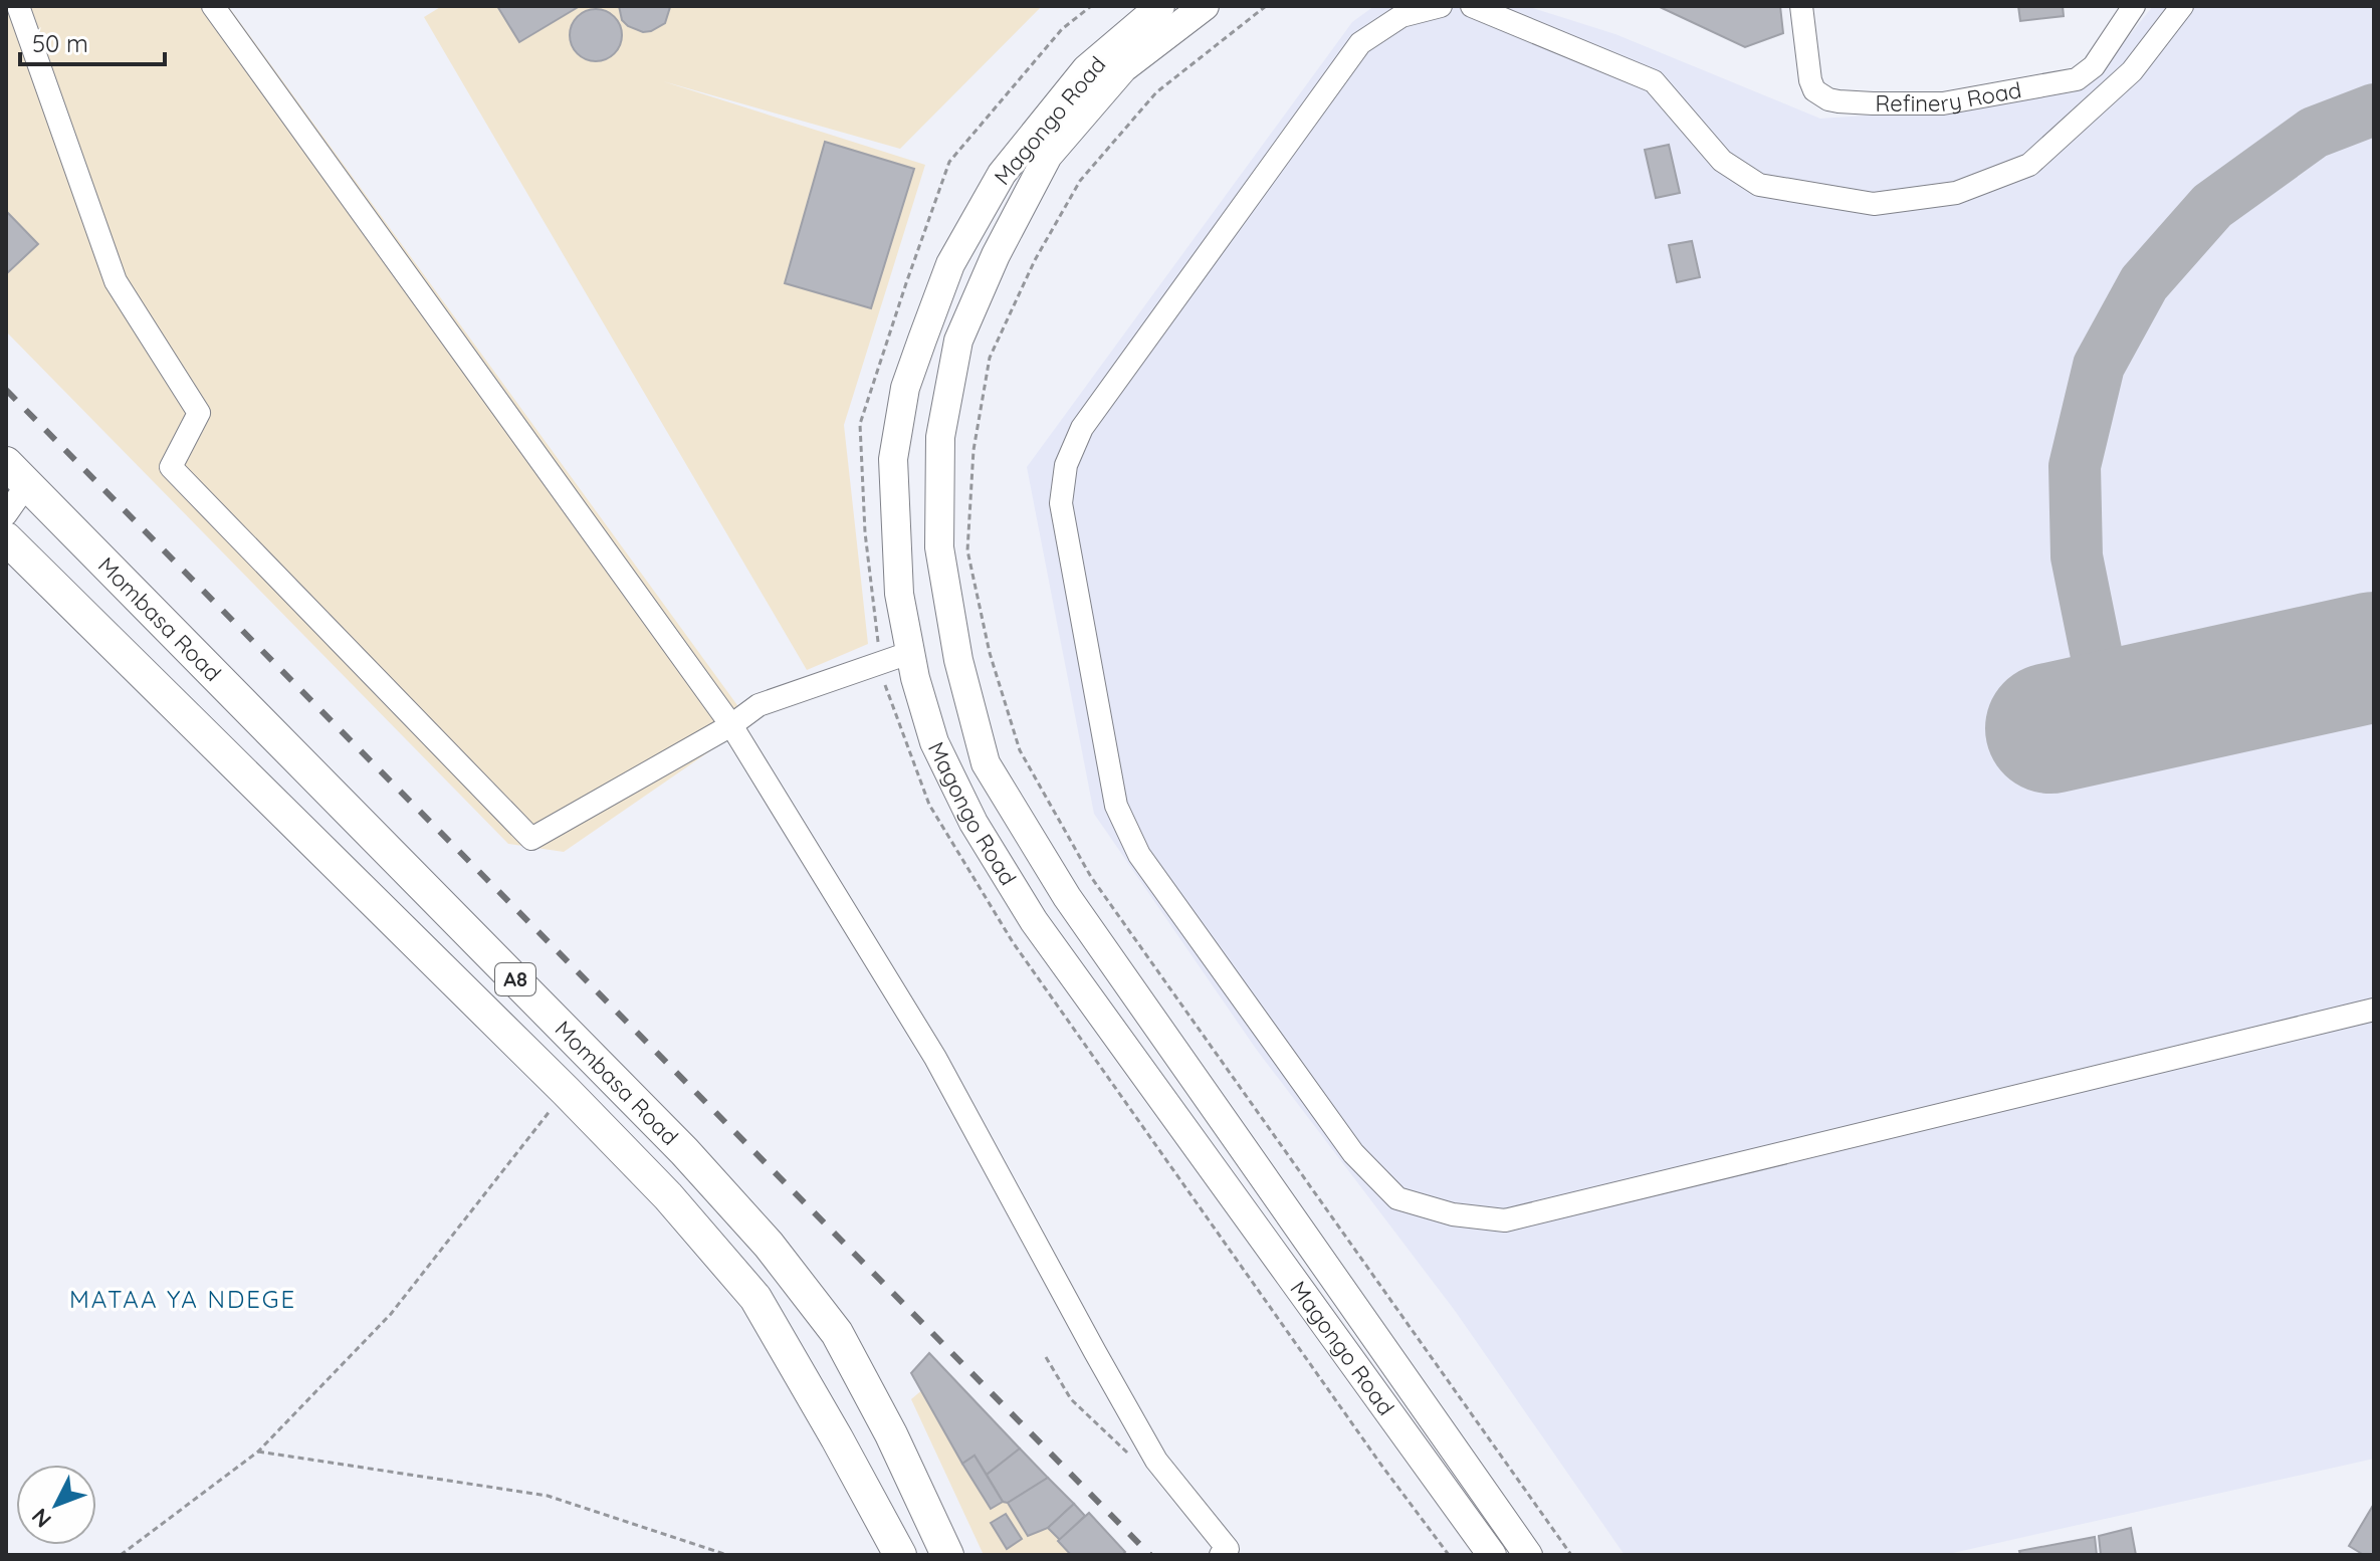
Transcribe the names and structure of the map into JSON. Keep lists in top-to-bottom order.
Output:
{
  "streets": {
    "highway": ["Mombasa Road", "A8"],
    "main road": ["Magongo Road"],
    "street": ["Refinery Road"]
  },
  "districts": ["MATAA YA NDEGE"],
  "scale_bar": "50 m",
  "north": "bottom left"
}
